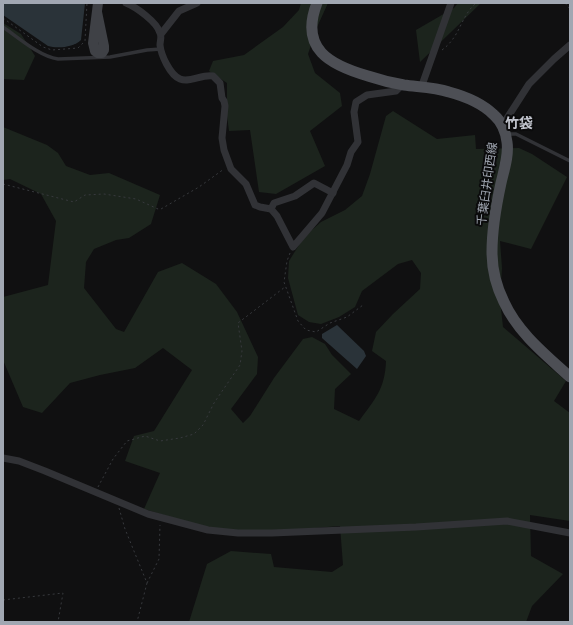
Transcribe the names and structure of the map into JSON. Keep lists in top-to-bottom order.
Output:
{
  "streets": {
    "main road": ["千葉臼井印西線"]
  },
  "districts": ["竹袋"]
}
